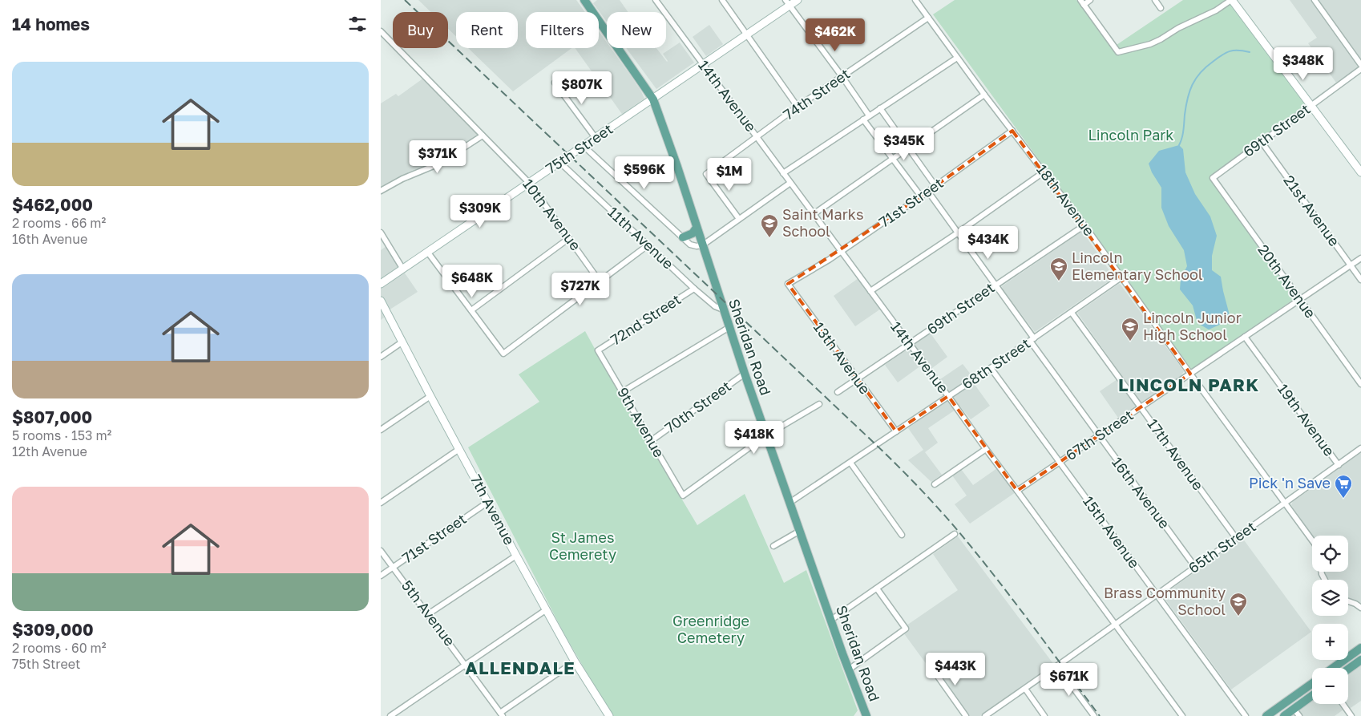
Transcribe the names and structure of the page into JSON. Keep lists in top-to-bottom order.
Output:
{
  "streets": {
    "main road": ["Sheridan Road"],
    "street": [
      "74th Street",
      "14th Avenue",
      "69th Street",
      "75th Street",
      "18th Avenue",
      "71st Street",
      "21st Avenue",
      "10th Avenue",
      "11th Avenue",
      "20th Avenue",
      "72nd Street",
      "13th Avenue",
      "68th Street",
      "70th Street",
      "19th Avenue",
      "9th Avenue",
      "67th Street",
      "17th Avenue",
      "16th Avenue",
      "7th Avenue",
      "15th Avenue",
      "65th Street",
      "5th Avenue"
    ]
  },
  "crossings": [
    ["74th Street", "14th Avenue"],
    ["74th Street", "18th Avenue"],
    ["14th Avenue", "69th Street"],
    ["14th Avenue", "75th Street"],
    ["14th Avenue", "71st Street"],
    ["14th Avenue", "68th Street"],
    ["14th Avenue", "67th Street"],
    ["14th Avenue", "65th Street"],
    ["69th Street", "18th Avenue"],
    ["69th Street", "21st Avenue"],
    ["69th Street", "20th Avenue"],
    ["69th Street", "13th Avenue"],
    ["69th Street", "16th Avenue"],
    ["75th Street", "10th Avenue"],
    ["75th Street", "11th Avenue"],
    ["75th Street", "Sheridan Road"],
    ["18th Avenue", "71st Street"],
    ["18th Avenue", "68th Street"],
    ["18th Avenue", "67th Street"],
    ["18th Avenue", "65th Street"],
    ["71st Street", "13th Avenue"],
    ["71st Street", "16th Avenue"],
    ["71st Street", "7th Avenue"],
    ["71st Street", "5th Avenue"],
    ["21st Avenue", "67th Street"],
    ["11th Avenue", "72nd Street"],
    ["11th Avenue", "Sheridan Road"],
    ["20th Avenue", "67th Street"],
    ["72nd Street", "9th Avenue"],
    ["Sheridan Road", "68th Street"],
    ["Sheridan Road", "70th Street"],
    ["Sheridan Road", "9th Avenue"],
    ["13th Avenue", "68th Street"],
    ["68th Street", "17th Avenue"],
    ["68th Street", "16th Avenue"],
    ["68th Street", "15th Avenue"],
    ["70th Street", "9th Avenue"],
    ["19th Avenue", "67th Street"],
    ["19th Avenue", "65th Street"],
    ["67th Street", "17th Avenue"],
    ["67th Street", "16th Avenue"],
    ["67th Street", "15th Avenue"],
    ["17th Avenue", "65th Street"],
    ["16th Avenue", "65th Street"],
    ["15th Avenue", "65th Street"]
  ],
  "districts": ["LINCOLN PARK", "ALLENDALE"],
  "parks": ["Lincoln Park", "St James Cemerety", "Greenridge Cemetery"],
  "places": {
    "school or university": [
      "Saint Marks School",
      "Lincoln Elementary School",
      "Lincoln Junior High School",
      "Brass Community School"
    ],
    "supermarket": ["Pick 'n Save"]
  },
  "page": {
    "heading": "14 homes",
    "chip": [
      "Buy",
      "Rent",
      "Filters",
      "New"
    ],
    "price": [
      "$462K",
      "$348K",
      "$807K",
      "$345K",
      "$371K",
      "$596K",
      "$1M",
      "$309K",
      "$434K",
      "$648K",
      "$727K",
      "$418K",
      "$443K",
      "$671K"
    ],
    "list": [
      {
        "name": "$462,000",
        "note": "2 rooms · 66 m² · 16th Avenue"
      },
      {
        "name": "$807,000",
        "note": "5 rooms · 153 m² · 12th Avenue"
      },
      {
        "name": "$309,000",
        "note": "2 rooms · 60 m² · 75th Street"
      }
    ],
    "map_buttons": ["+", "−"]
  }
}
